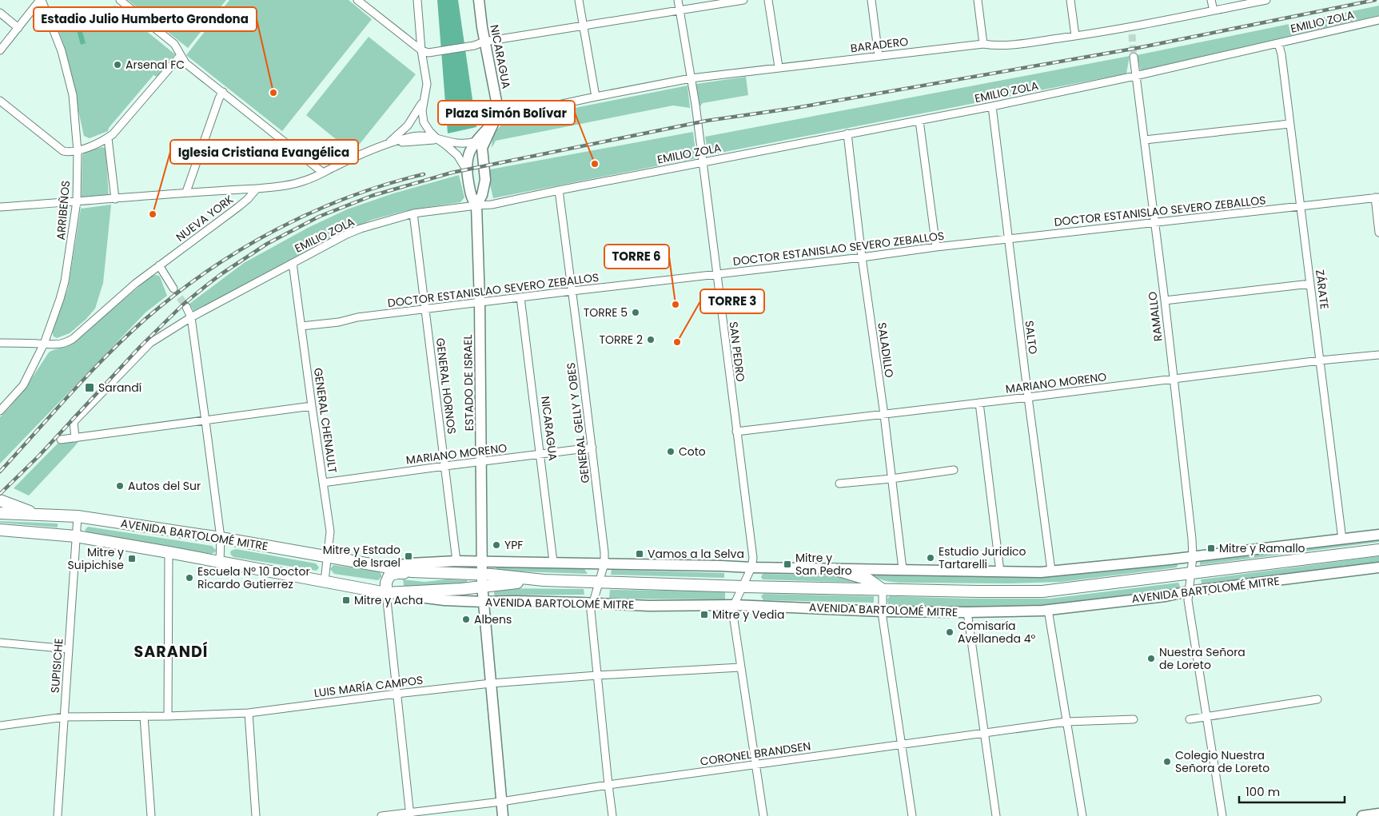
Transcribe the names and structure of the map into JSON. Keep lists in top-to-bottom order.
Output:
{
  "streets": {
    "main road": ["AVENIDA BARTOLOMÉ MITRE"],
    "street": [
      "EMILIO ZOLA",
      "BARADERO",
      "NICARAGUA",
      "ARRIBEÑOS",
      "DOCTOR ESTANISLAO SEVERO ZEBALLOS",
      "NUEVA YORK",
      "ZÁRATE",
      "RAMALLO",
      "SALTO",
      "SALADILLO",
      "SAN PEDRO",
      "ESTADO DE ISRAEL",
      "MARIANO MORENO",
      "GENERAL HORNOS",
      "GENERAL CHENAULT",
      "GENERAL GELLY Y OBES",
      "SUPISICHE",
      "LUIS MARÍA CAMPOS",
      "CORONEL BRANDSEN"
    ]
  },
  "crossings": [
    ["EMILIO ZOLA", "ZÁRATE"],
    ["EMILIO ZOLA", "RAMALLO"],
    ["EMILIO ZOLA", "SALTO"],
    ["EMILIO ZOLA", "SALADILLO"],
    ["EMILIO ZOLA", "SAN PEDRO"],
    ["EMILIO ZOLA", "ESTADO DE ISRAEL"],
    ["EMILIO ZOLA", "GENERAL HORNOS"],
    ["EMILIO ZOLA", "GENERAL CHENAULT"],
    ["EMILIO ZOLA", "GENERAL GELLY Y OBES"],
    ["BARADERO", "NICARAGUA"],
    ["BARADERO", "SAN PEDRO"],
    ["BARADERO", "ESTADO DE ISRAEL"],
    ["NICARAGUA", "DOCTOR ESTANISLAO SEVERO ZEBALLOS"],
    ["NICARAGUA", "ESTADO DE ISRAEL"],
    ["NICARAGUA", "MARIANO MORENO"],
    ["NICARAGUA", "AVENIDA BARTOLOMÉ MITRE"],
    ["ARRIBEÑOS", "NUEVA YORK"],
    ["DOCTOR ESTANISLAO SEVERO ZEBALLOS", "ZÁRATE"],
    ["DOCTOR ESTANISLAO SEVERO ZEBALLOS", "RAMALLO"],
    ["DOCTOR ESTANISLAO SEVERO ZEBALLOS", "SALTO"],
    ["DOCTOR ESTANISLAO SEVERO ZEBALLOS", "SALADILLO"],
    ["DOCTOR ESTANISLAO SEVERO ZEBALLOS", "SAN PEDRO"],
    ["DOCTOR ESTANISLAO SEVERO ZEBALLOS", "ESTADO DE ISRAEL"],
    ["DOCTOR ESTANISLAO SEVERO ZEBALLOS", "GENERAL HORNOS"],
    ["DOCTOR ESTANISLAO SEVERO ZEBALLOS", "GENERAL CHENAULT"],
    ["DOCTOR ESTANISLAO SEVERO ZEBALLOS", "GENERAL GELLY Y OBES"],
    ["ZÁRATE", "MARIANO MORENO"],
    ["ZÁRATE", "AVENIDA BARTOLOMÉ MITRE"],
    ["RAMALLO", "MARIANO MORENO"],
    ["RAMALLO", "AVENIDA BARTOLOMÉ MITRE"],
    ["SALTO", "MARIANO MORENO"],
    ["SALTO", "AVENIDA BARTOLOMÉ MITRE"],
    ["SALADILLO", "MARIANO MORENO"],
    ["SALADILLO", "AVENIDA BARTOLOMÉ MITRE"],
    ["SAN PEDRO", "MARIANO MORENO"],
    ["SAN PEDRO", "AVENIDA BARTOLOMÉ MITRE"],
    ["ESTADO DE ISRAEL", "MARIANO MORENO"],
    ["ESTADO DE ISRAEL", "AVENIDA BARTOLOMÉ MITRE"],
    ["ESTADO DE ISRAEL", "LUIS MARÍA CAMPOS"],
    ["ESTADO DE ISRAEL", "CORONEL BRANDSEN"],
    ["MARIANO MORENO", "GENERAL HORNOS"],
    ["MARIANO MORENO", "GENERAL CHENAULT"],
    ["MARIANO MORENO", "GENERAL GELLY Y OBES"],
    ["GENERAL HORNOS", "AVENIDA BARTOLOMÉ MITRE"],
    ["GENERAL CHENAULT", "AVENIDA BARTOLOMÉ MITRE"],
    ["GENERAL GELLY Y OBES", "AVENIDA BARTOLOMÉ MITRE"],
    ["GENERAL GELLY Y OBES", "LUIS MARÍA CAMPOS"],
    ["GENERAL GELLY Y OBES", "CORONEL BRANDSEN"],
    ["AVENIDA BARTOLOMÉ MITRE", "SUPISICHE"],
    ["SUPISICHE", "LUIS MARÍA CAMPOS"]
  ],
  "districts": ["SARANDÍ"],
  "places": {
    "other": [
      "Arsenal FC",
      "Estadio Julio Humberto Grondona",
      "Plaza Simón Bolívar",
      "Iglesia Cristiana Evangélica",
      "TORRE 6",
      "TORRE 5",
      "TORRE 2",
      "TORRE 3",
      "Coto",
      "Autos del Sur",
      "YPF",
      "Estudio Juridico Tartarelli",
      "Escuela Nº 10 Doctor Ricardo Gutierrez",
      "Albens",
      "Comisaría Avellaneda 4°",
      "Nuestra Señora de Loreto",
      "Colegio Nuestra Señora de Loreto"
    ],
    "transit": [
      "Sarandí",
      "Mitre y Ramallo",
      "Vamos a la Selva",
      "Mitre y Estado de Israel",
      "Mitre y Suipichise",
      "Mitre y San Pedro",
      "Mitre y Acha",
      "Mitre y Vedia"
    ]
  },
  "scale_bar": "100 m"
}
